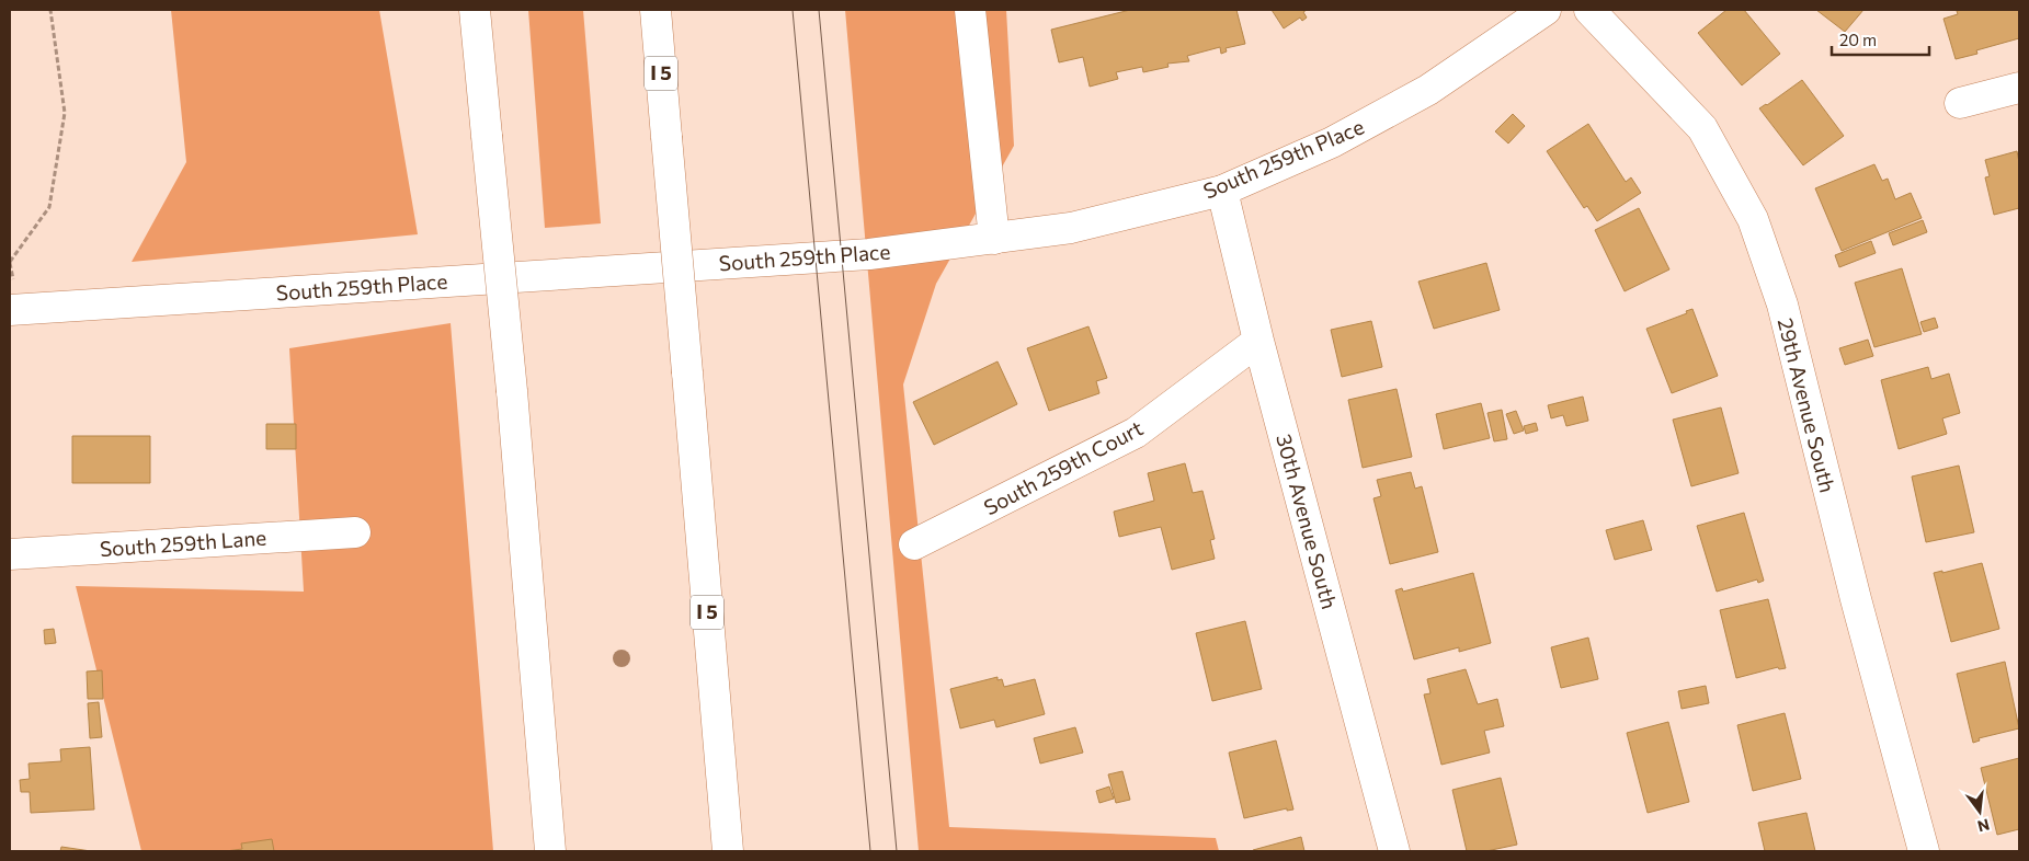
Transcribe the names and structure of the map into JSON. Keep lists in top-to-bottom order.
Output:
{
  "streets": {
    "main road": [
      "I 5",
      "South 259th Place",
      "29th Avenue South",
      "South 259th Court",
      "30th Avenue South",
      "South 259th Lane"
    ]
  },
  "crossings": [
    ["South 259th Place", "30th Avenue South"],
    ["South 259th Court", "30th Avenue South"]
  ],
  "scale_bar": "20 m",
  "north": "bottom"
}
